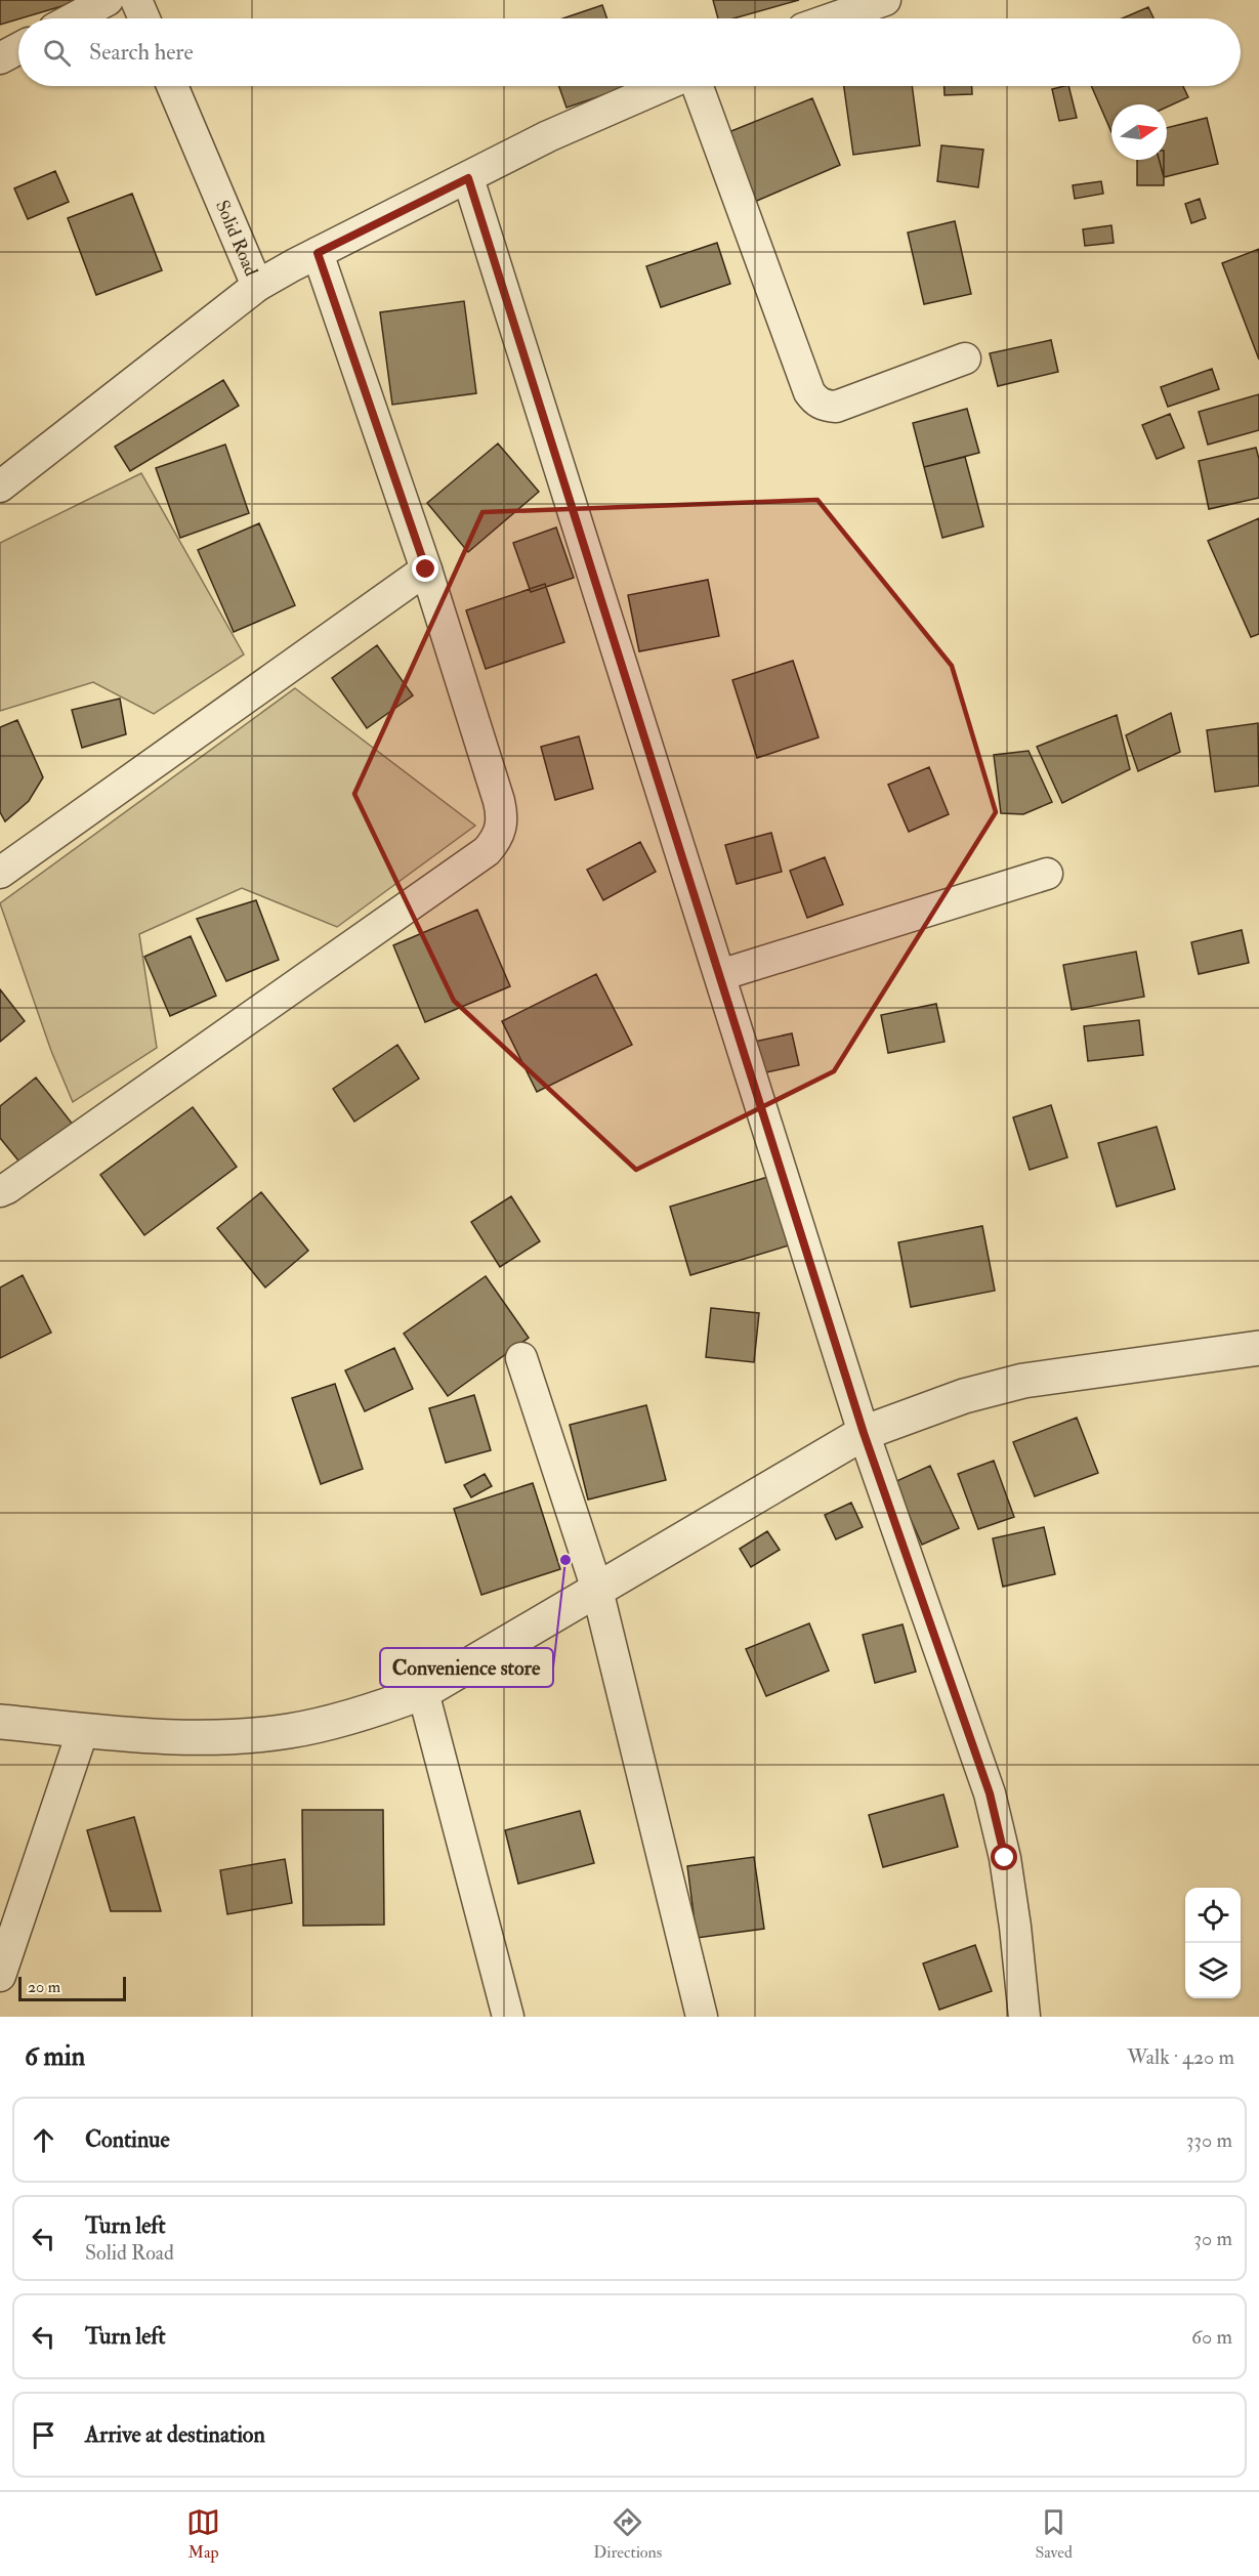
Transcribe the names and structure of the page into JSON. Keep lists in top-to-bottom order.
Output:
{
  "streets": {
    "street": ["Solid Road"]
  },
  "places": ["Convenience store"],
  "scale_bar": "20 m",
  "north": "right",
  "page": {
    "search": "Search here",
    "scale": "20 m",
    "heading": ["6 min", "Walk · 420 m"],
    "list": [
      ["Continue", "330 m"],
      ["Turn left", "Solid Road", "30 m"],
      ["Turn left", "60 m"],
      "Arrive at destination"
    ],
    "nav": ["Map", "Directions", "Saved"]
  }
}
